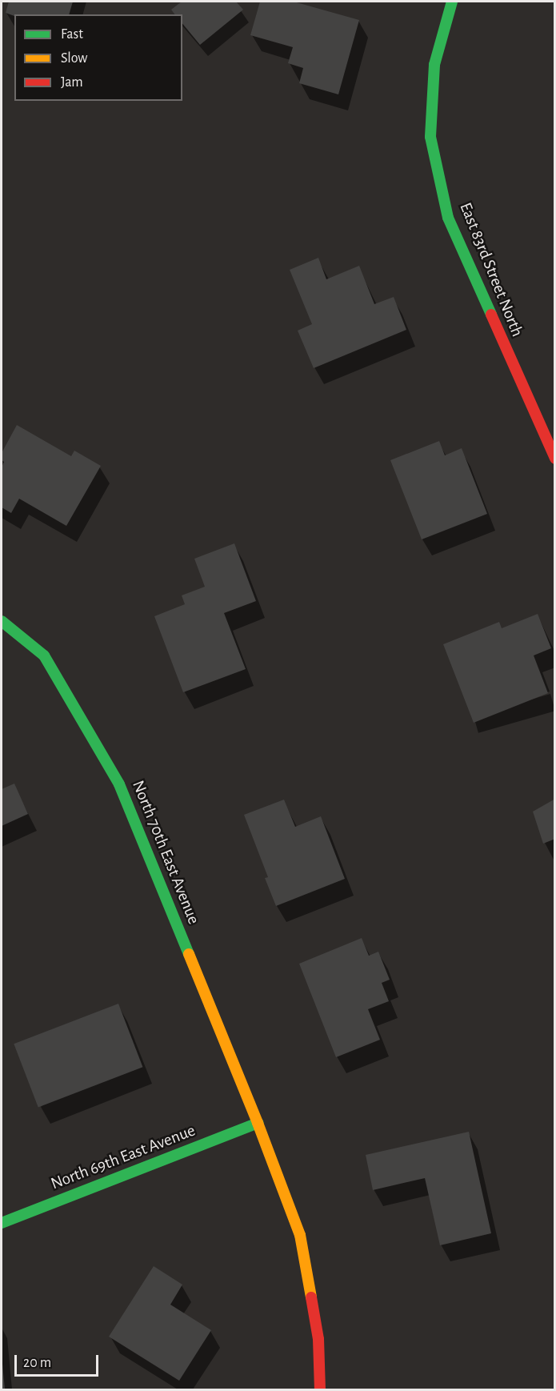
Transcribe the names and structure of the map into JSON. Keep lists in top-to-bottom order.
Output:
{
  "streets": {
    "street": ["East 83rd Street North", "North 70th East Avenue", "North 69th East Avenue"]
  },
  "crossings": [
    ["North 70th East Avenue", "North 69th East Avenue"]
  ],
  "legend": ["Fast", "Slow", "Jam"],
  "scale_bar": "20 m"
}
